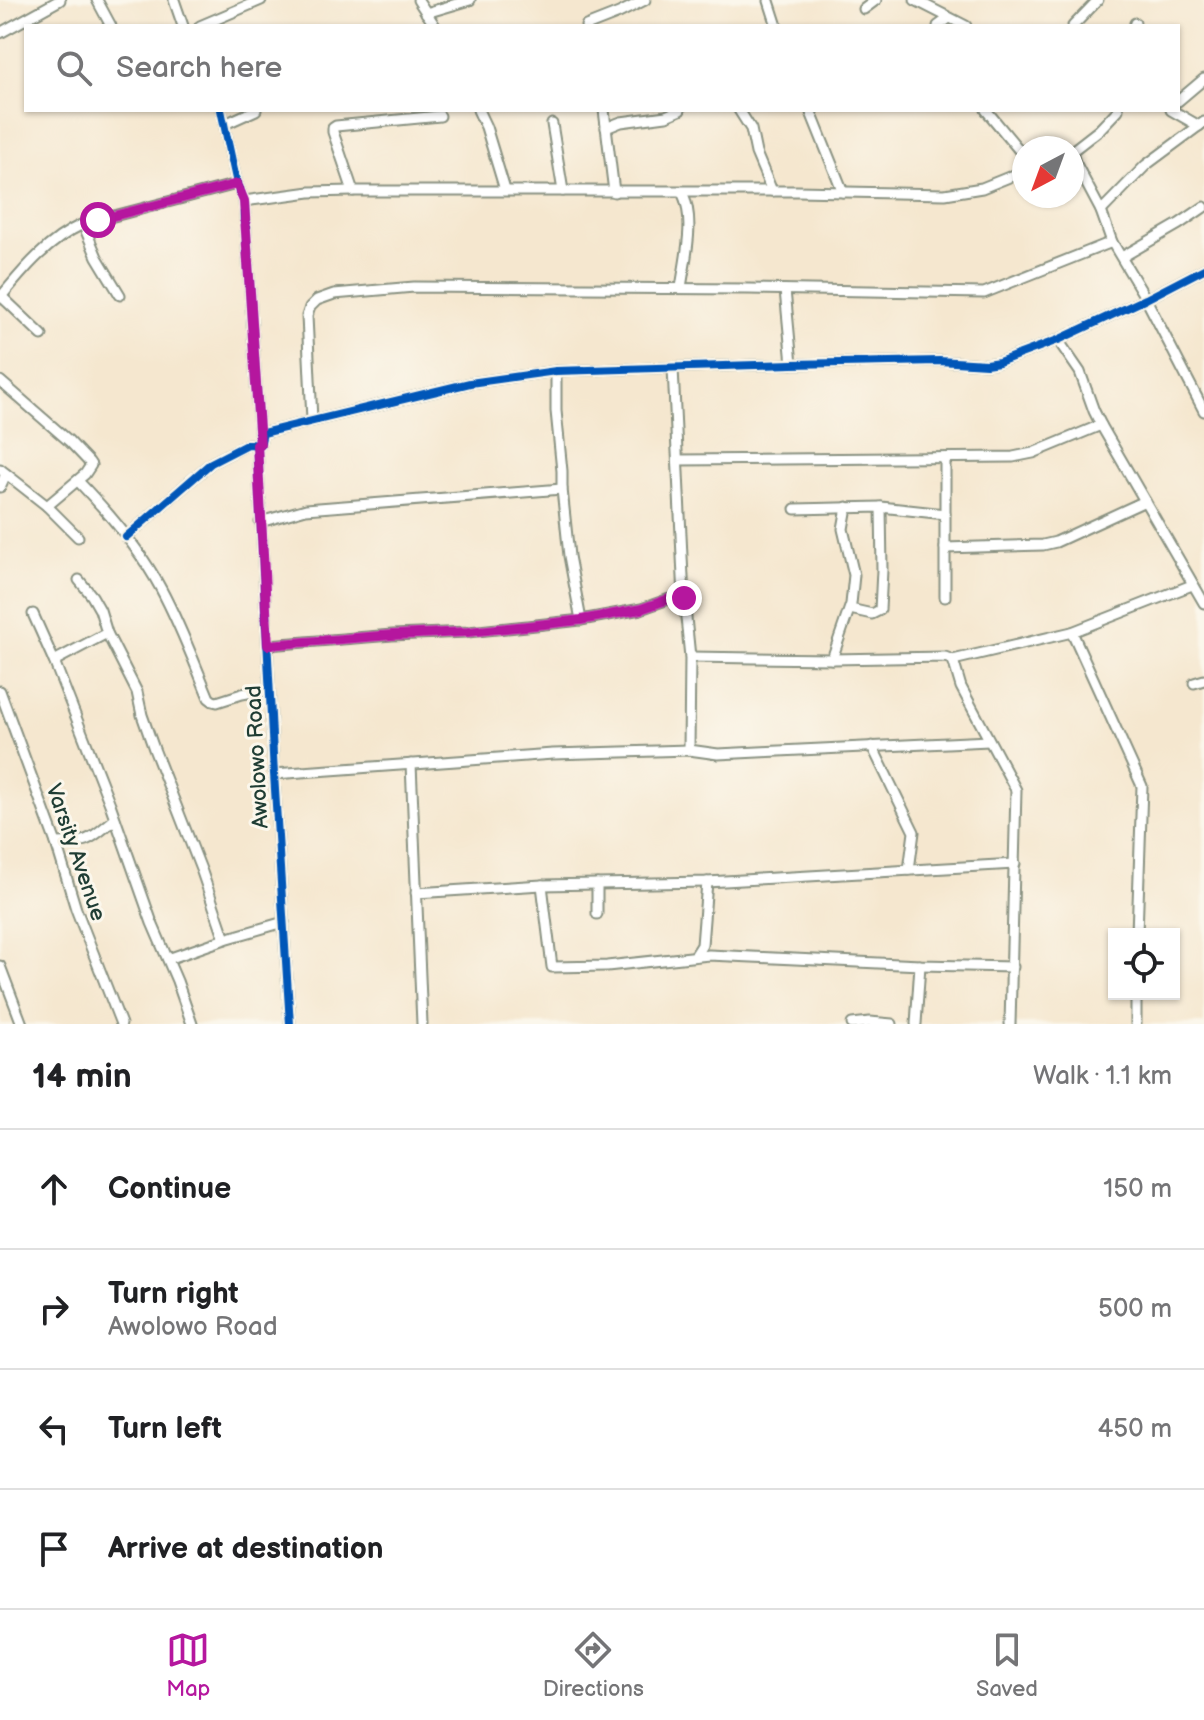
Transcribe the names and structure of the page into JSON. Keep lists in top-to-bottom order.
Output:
{
  "streets": {
    "street": ["Awolowo Road", "Varsity Avenue"]
  },
  "north": "bottom left",
  "page": {
    "search": "Search here",
    "heading": ["14 min", "Walk · 1.1 km"],
    "list": [
      ["Continue", "150 m"],
      ["Turn right", "Awolowo Road", "500 m"],
      ["Turn left", "450 m"],
      "Arrive at destination"
    ],
    "nav": ["Map", "Directions", "Saved"]
  }
}
